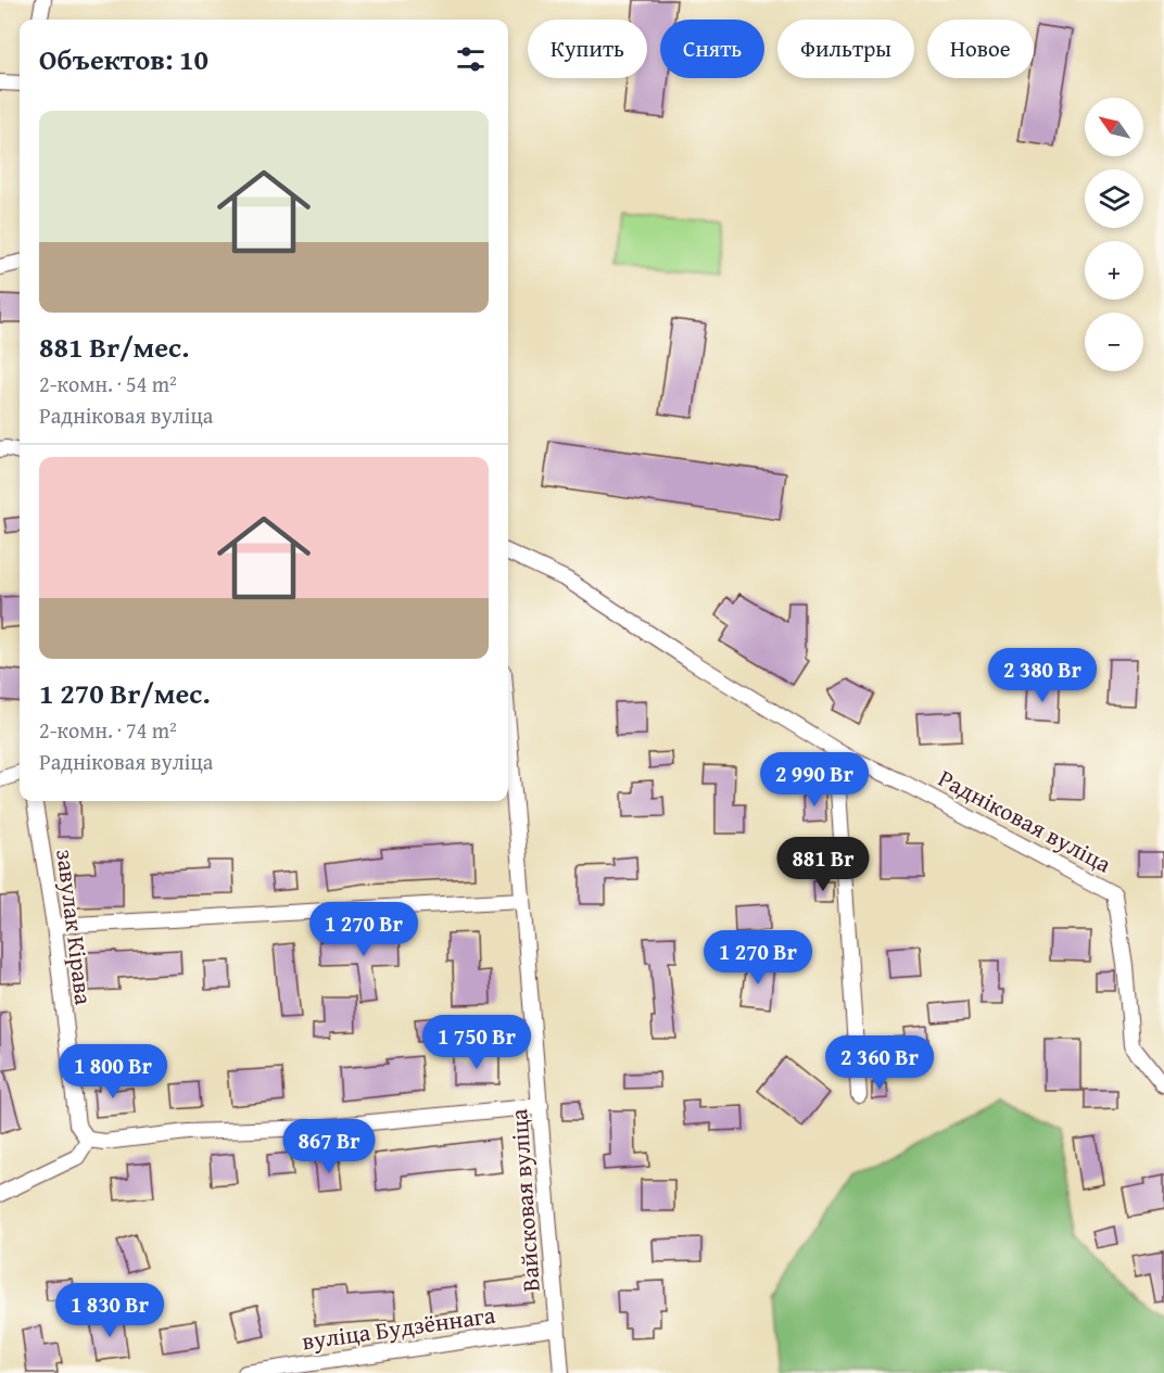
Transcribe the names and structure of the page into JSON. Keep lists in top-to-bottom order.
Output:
{
  "streets": {
    "street": [
      "Радніковая вуліца",
      "завулак Кірава",
      "Вайсковая вуліца",
      "вуліца Будзённага"
    ]
  },
  "crossings": [
    ["Вайсковая вуліца", "вуліца Будзённага"]
  ],
  "north": "top left",
  "page": {
    "chip": [
      "Купить",
      "Снять",
      "Фильтры",
      "Новое"
    ],
    "heading": "Объектов: 10",
    "map_buttons": ["+", "−"],
    "list": [
      {
        "name": "881 Br/мес.",
        "note": "2-комн. · 54 m² · Радніковая вуліца"
      },
      {
        "name": "1 270 Br/мес.",
        "note": "2-комн. · 74 m² · Радніковая вуліца"
      }
    ],
    "price": [
      "2 380 Br",
      "2 990 Br",
      "881 Br",
      "1 270 Br",
      "1 270 Br",
      "1 750 Br",
      "2 360 Br",
      "1 800 Br",
      "867 Br",
      "1 830 Br"
    ]
  }
}
